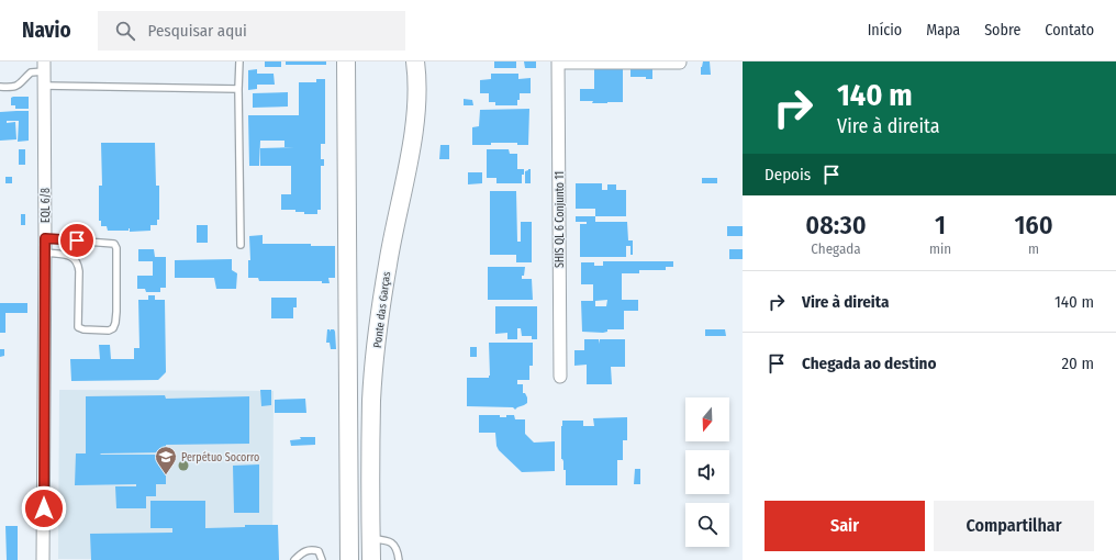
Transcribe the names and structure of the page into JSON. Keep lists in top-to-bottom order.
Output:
{
  "streets": {
    "main road": ["Ponte das Garças"],
    "street": ["EQL 6/8", "SHIS QL 6 Conjunto 11"]
  },
  "places": {
    "school or university": ["Perpétuo Socorro"]
  },
  "north": "bottom",
  "page": {
    "header": "Navio",
    "search": "Pesquisar aqui",
    "nav": [
      "Início",
      "Mapa",
      "Sobre",
      "Contato"
    ],
    "turn": ["140 m", "Vire à direita"],
    "then": "Depois",
    "eta": [
      "08:30",
      "Chegada",
      "1",
      "min",
      "160",
      "m"
    ],
    "list": [
      {
        "name": "Vire à direita",
        "value": "140 m"
      },
      {
        "name": "Chegada ao destino",
        "value": "20 m"
      }
    ],
    "buttons": ["Sair", "Compartilhar"]
  }
}
